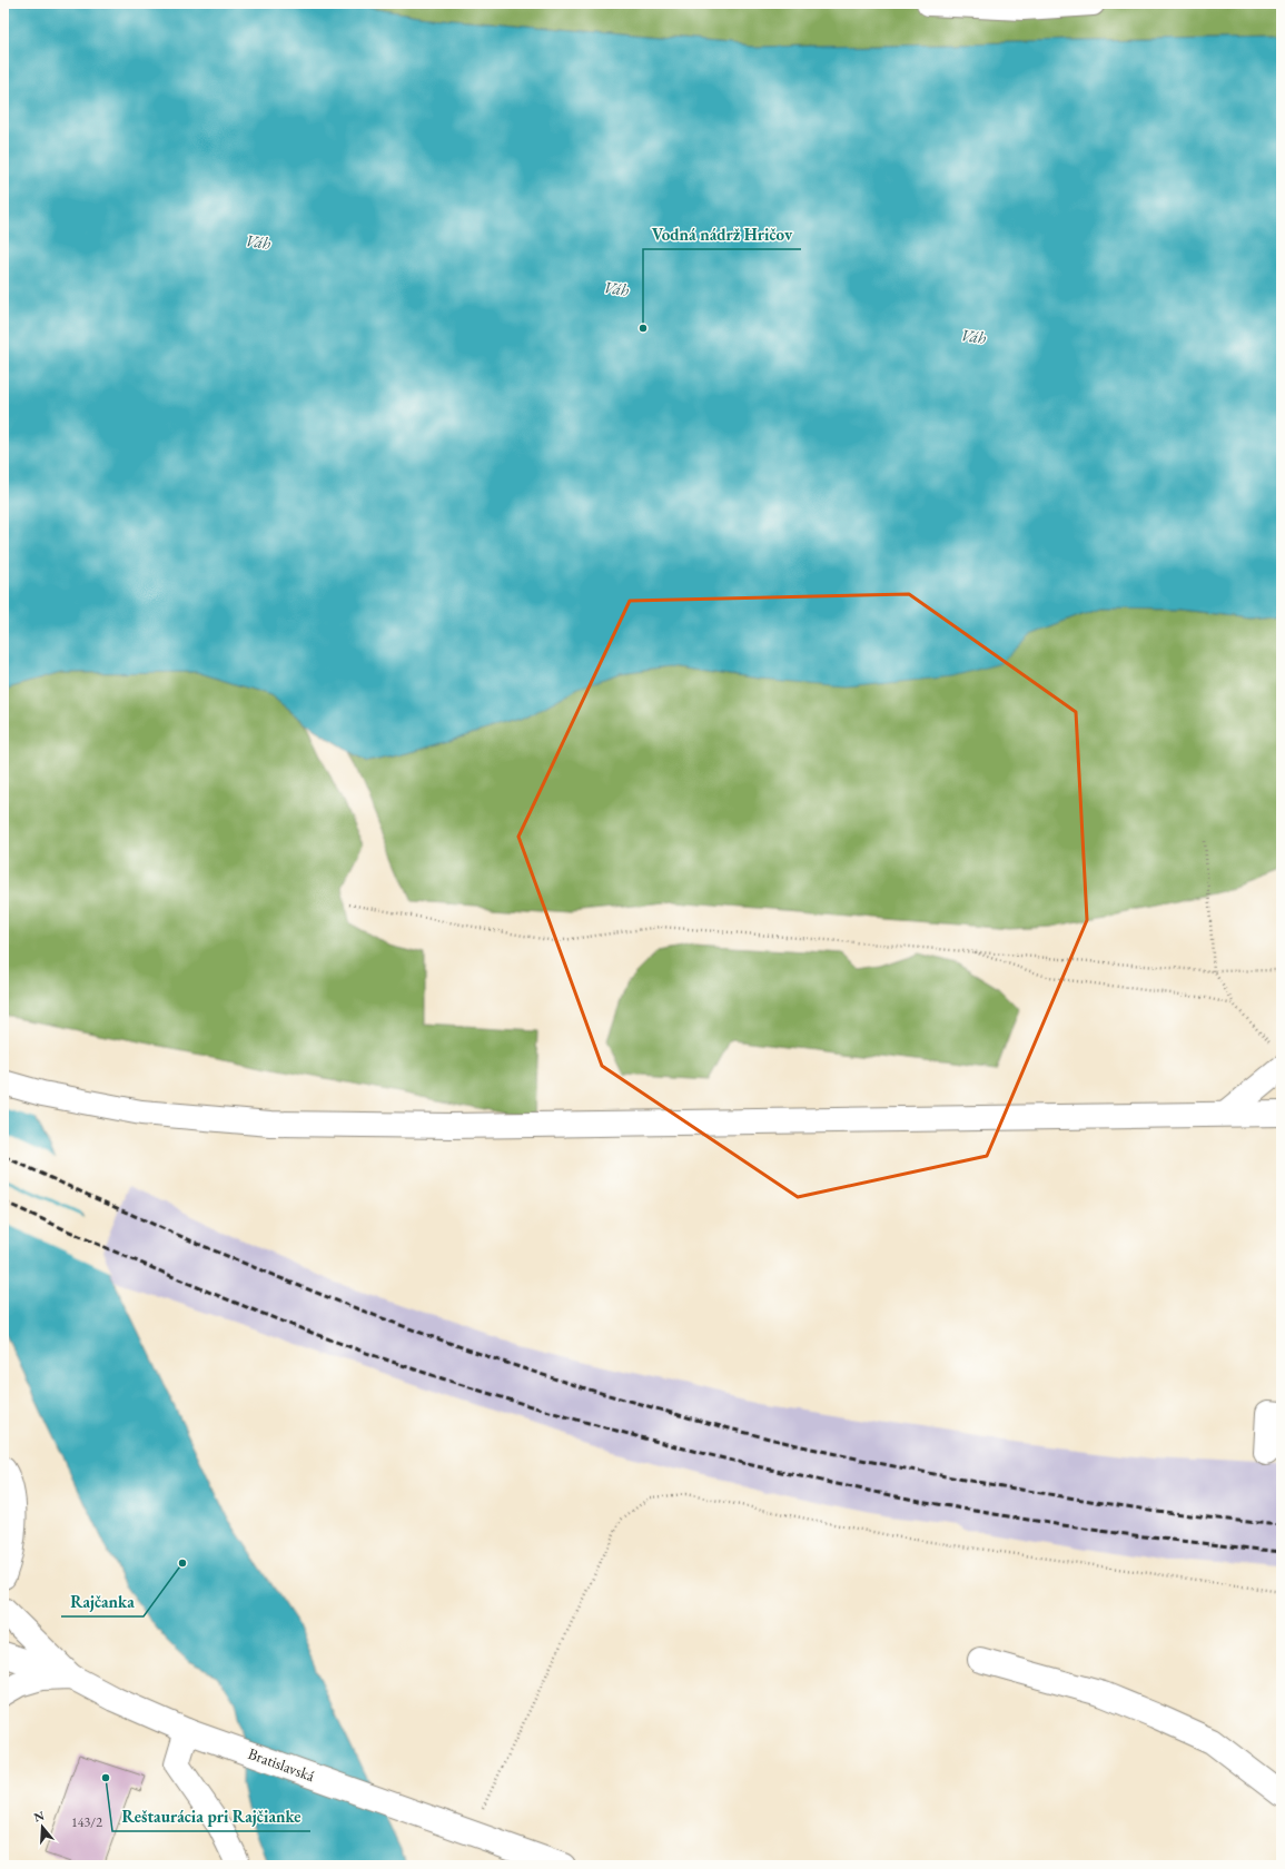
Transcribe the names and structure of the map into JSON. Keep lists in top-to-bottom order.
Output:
{
  "streets": {
    "street": ["Bratislavská"]
  },
  "water": ["Váh"],
  "places": ["Vodná nádrž Hričov", "Rajčanka", "Reštaurácia pri Rajčianke"],
  "house_numbers": ["143/2"],
  "north": "top"
}
